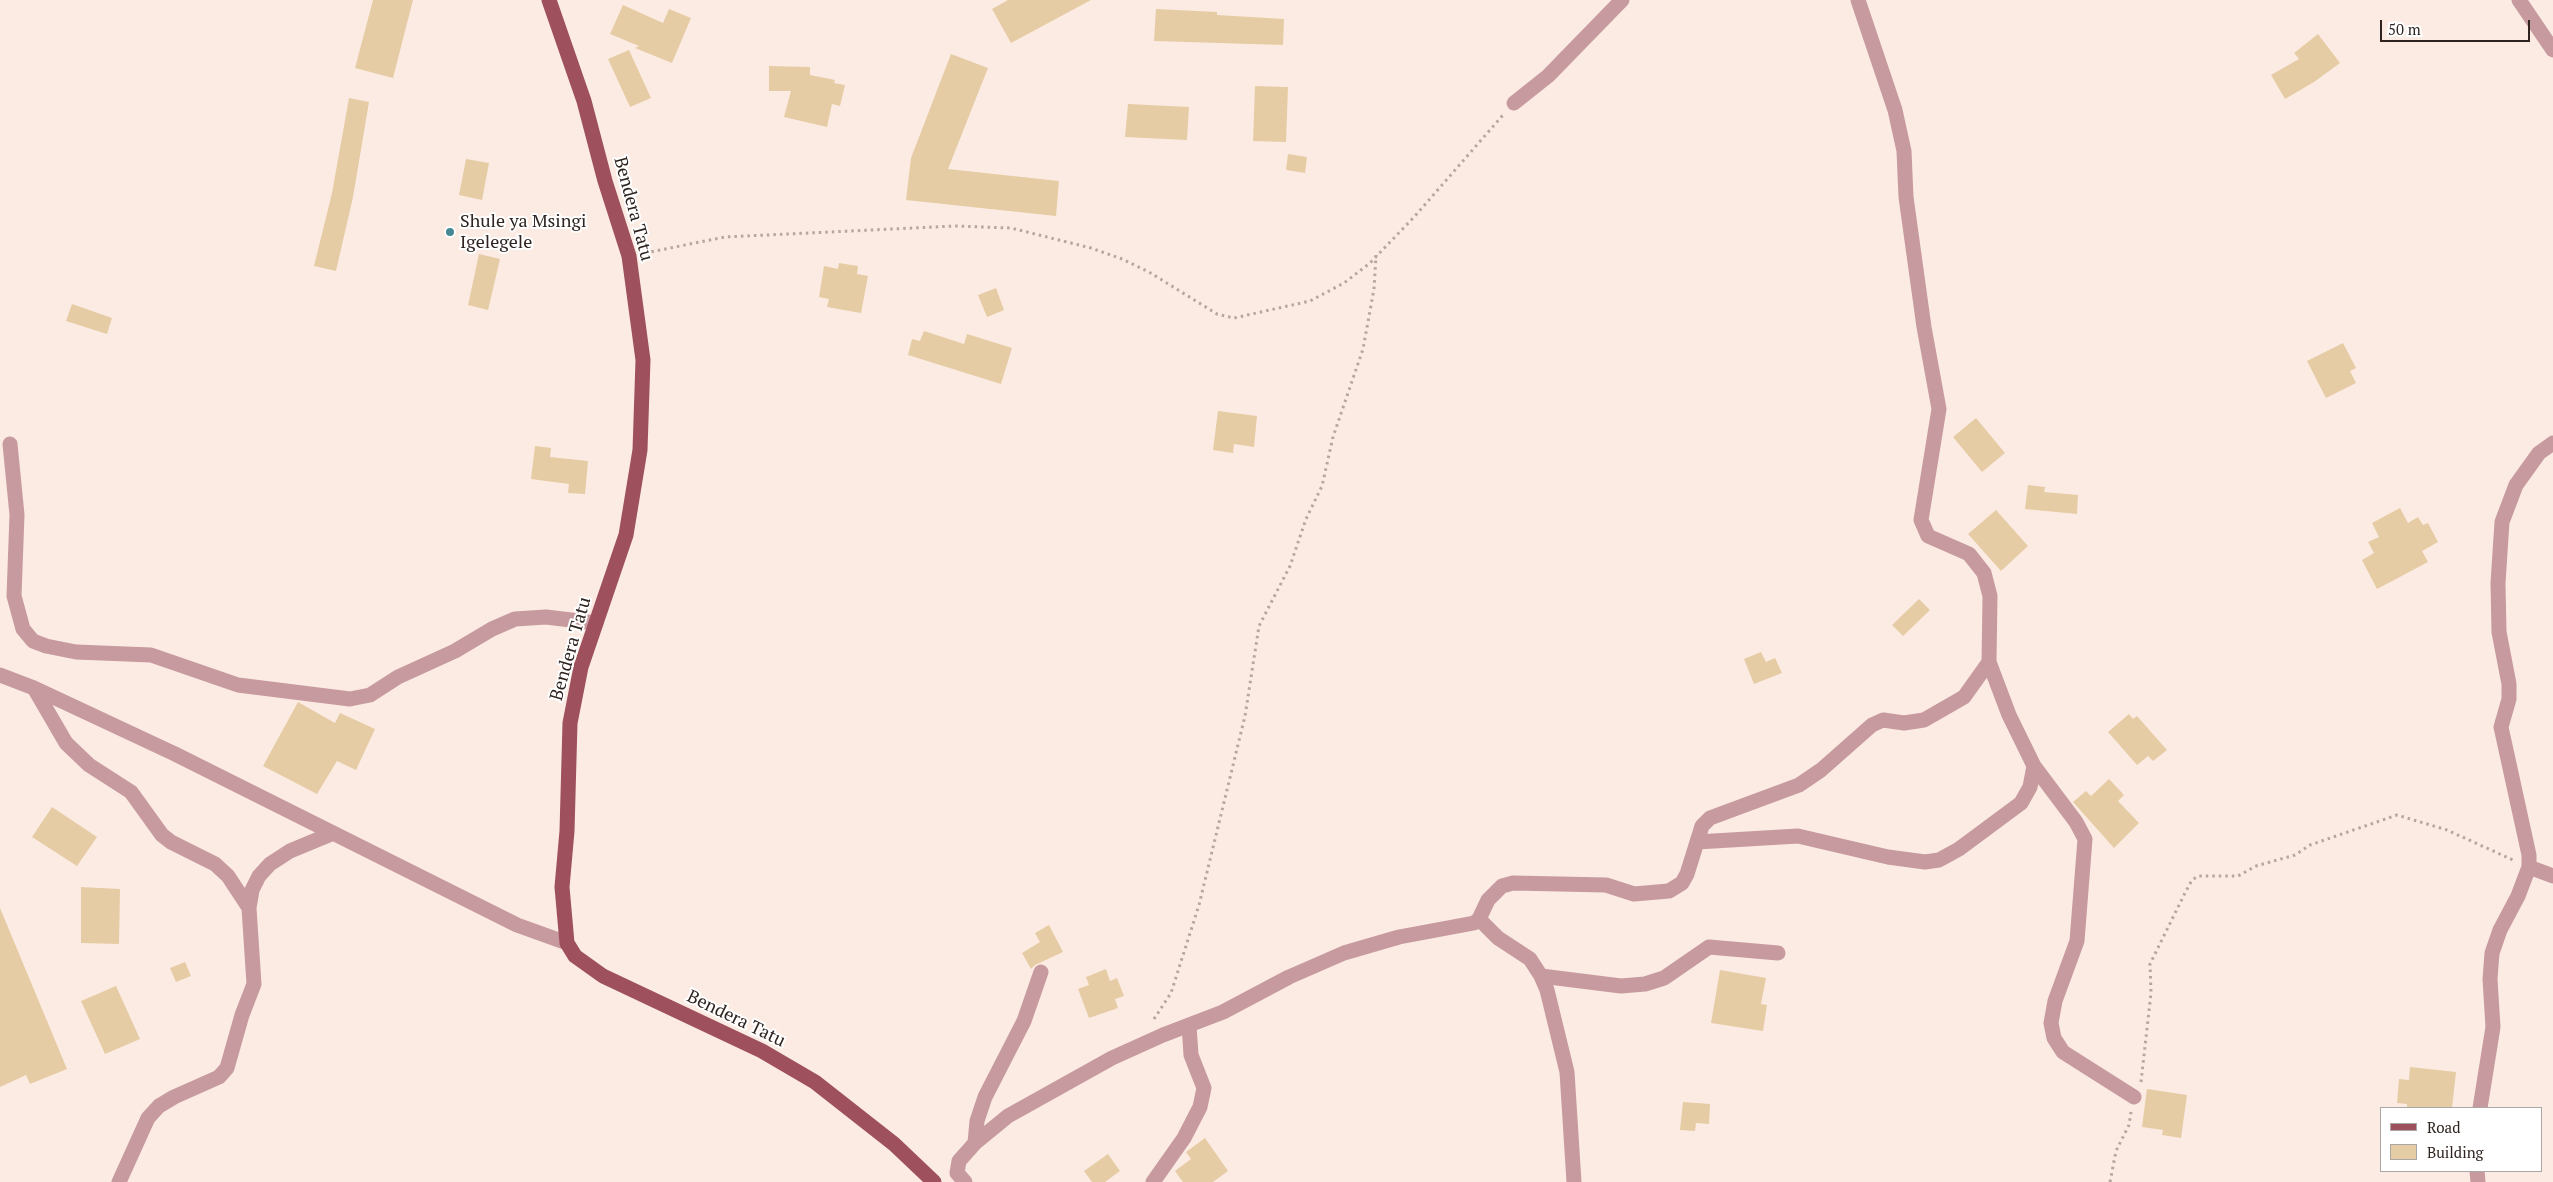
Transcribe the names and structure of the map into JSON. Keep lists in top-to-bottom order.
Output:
{
  "streets": {
    "main road": ["Bendera Tatu"]
  },
  "places": ["Shule ya Msingi Igelegele"],
  "legend": ["Road", "Building"],
  "scale_bar": "50 m"
}
